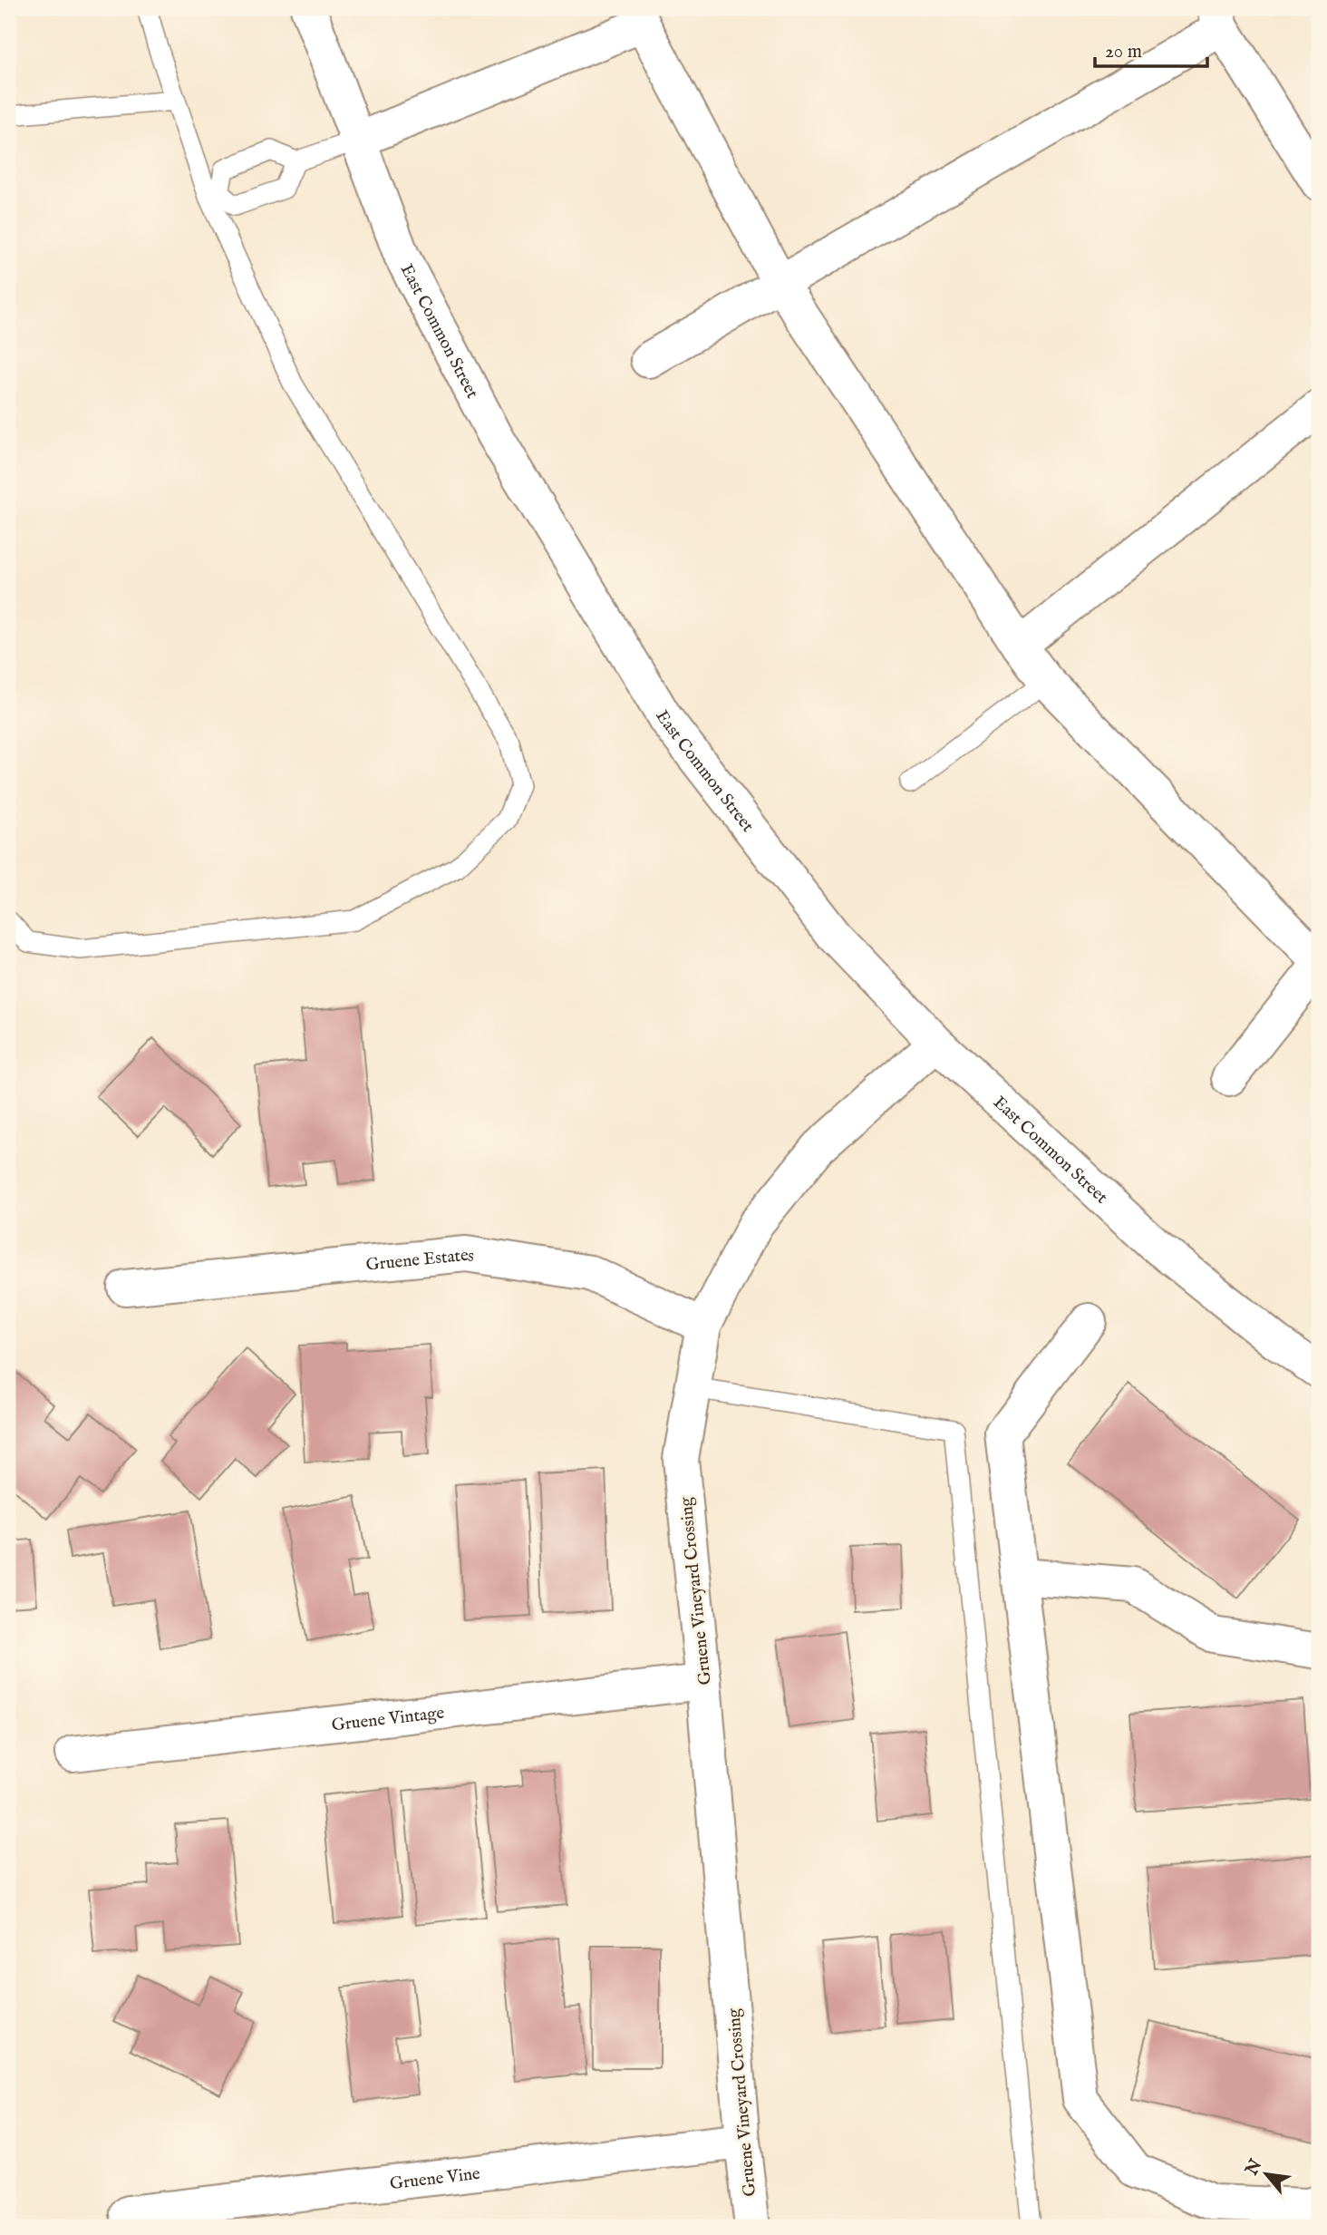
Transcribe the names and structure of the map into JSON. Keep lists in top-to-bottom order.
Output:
{
  "streets": {
    "street": [
      "East Common Street",
      "Gruene Estates",
      "Gruene Vineyard Crossing",
      "Gruene Vintage",
      "Gruene Vine"
    ]
  },
  "crossings": [
    ["East Common Street", "Gruene Vineyard Crossing"],
    ["Gruene Estates", "Gruene Vineyard Crossing"],
    ["Gruene Vineyard Crossing", "Gruene Vintage"],
    ["Gruene Vineyard Crossing", "Gruene Vine"]
  ],
  "scale_bar": "20 m",
  "north": "top left"
}
